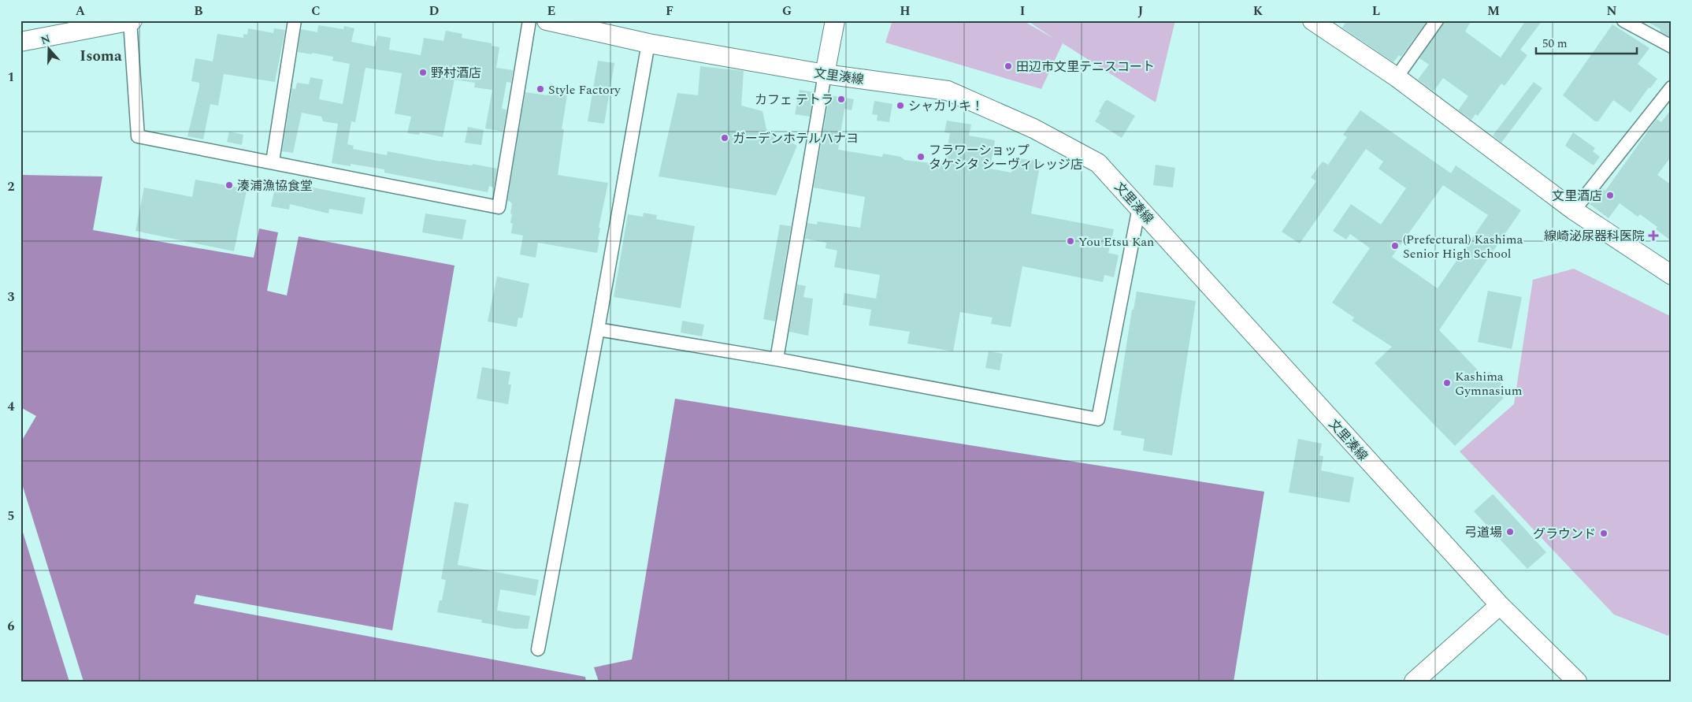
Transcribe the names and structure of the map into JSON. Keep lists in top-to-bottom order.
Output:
{
  "streets": {
    "main road": ["文里湊線"]
  },
  "districts": ["Isoma"],
  "places": {
    "other": [
      "田辺市文里テニスコート",
      "野村酒店",
      "Style Factory",
      "カフェ テトラ",
      "シャカリキ！",
      "ガーデンホテルハナヨ",
      "フラワーショップ タケシタ シーヴィレッジ店",
      "湊浦漁協食堂",
      "文里酒店",
      "You Etsu Kan",
      "(Prefectural) Kashima Senior High School",
      "Kashima Gymnasium",
      "弓道場",
      "グラウンド"
    ],
    "health": ["線崎泌尿器科医院"]
  },
  "scale_bar": "50 m",
  "north": "top",
  "grid": {
    "columns": [
      "A",
      "B",
      "C",
      "D",
      "E",
      "F",
      "G",
      "H",
      "I",
      "J",
      "K",
      "L",
      "M",
      "N"
    ],
    "rows": [
      "1",
      "2",
      "3",
      "4",
      "5",
      "6"
    ]
  }
}
